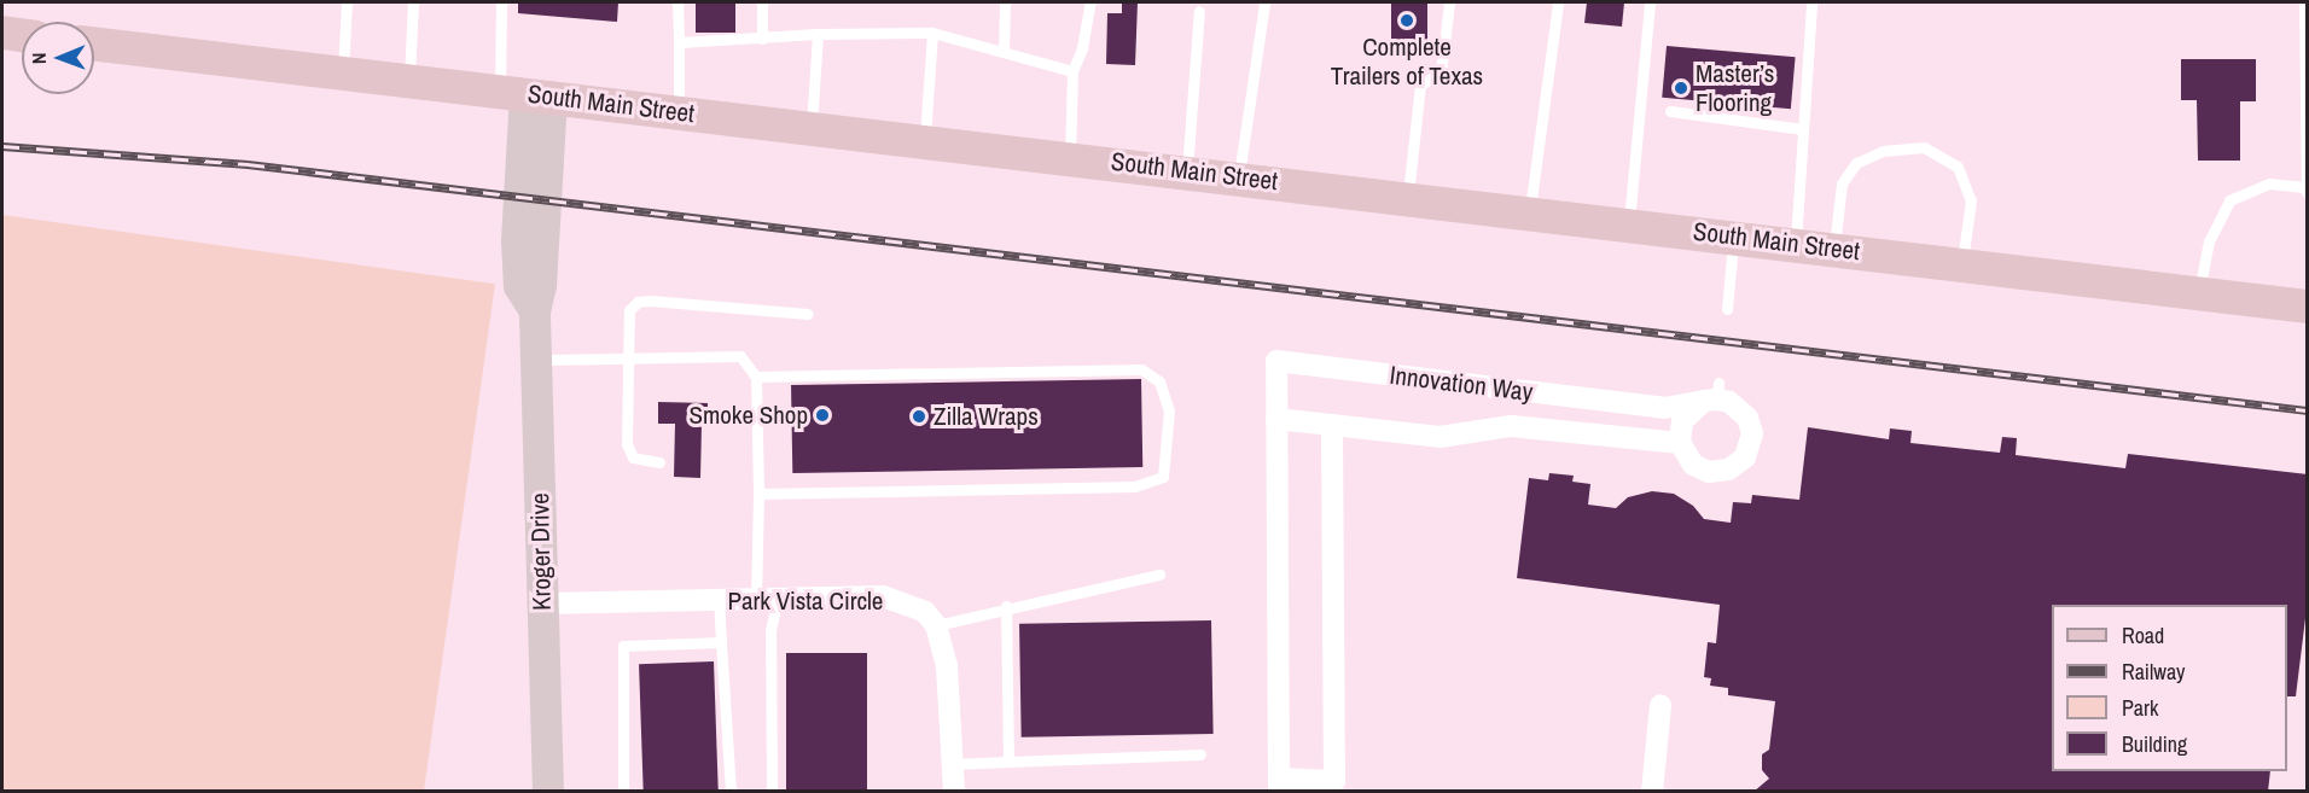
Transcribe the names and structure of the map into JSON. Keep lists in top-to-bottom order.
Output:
{
  "streets": {
    "main road": ["South Main Street", "Kroger Drive"],
    "street": ["Innovation Way", "Park Vista Circle"]
  },
  "crossings": [
    ["South Main Street", "Kroger Drive"],
    ["Kroger Drive", "Park Vista Circle"]
  ],
  "places": [
    "Complete Trailers of Texas",
    "Master’s Flooring",
    "Smoke Shop",
    "Zilla Wraps"
  ],
  "legend": [
    "Road",
    "Railway",
    "Park",
    "Building"
  ],
  "north": "left"
}
